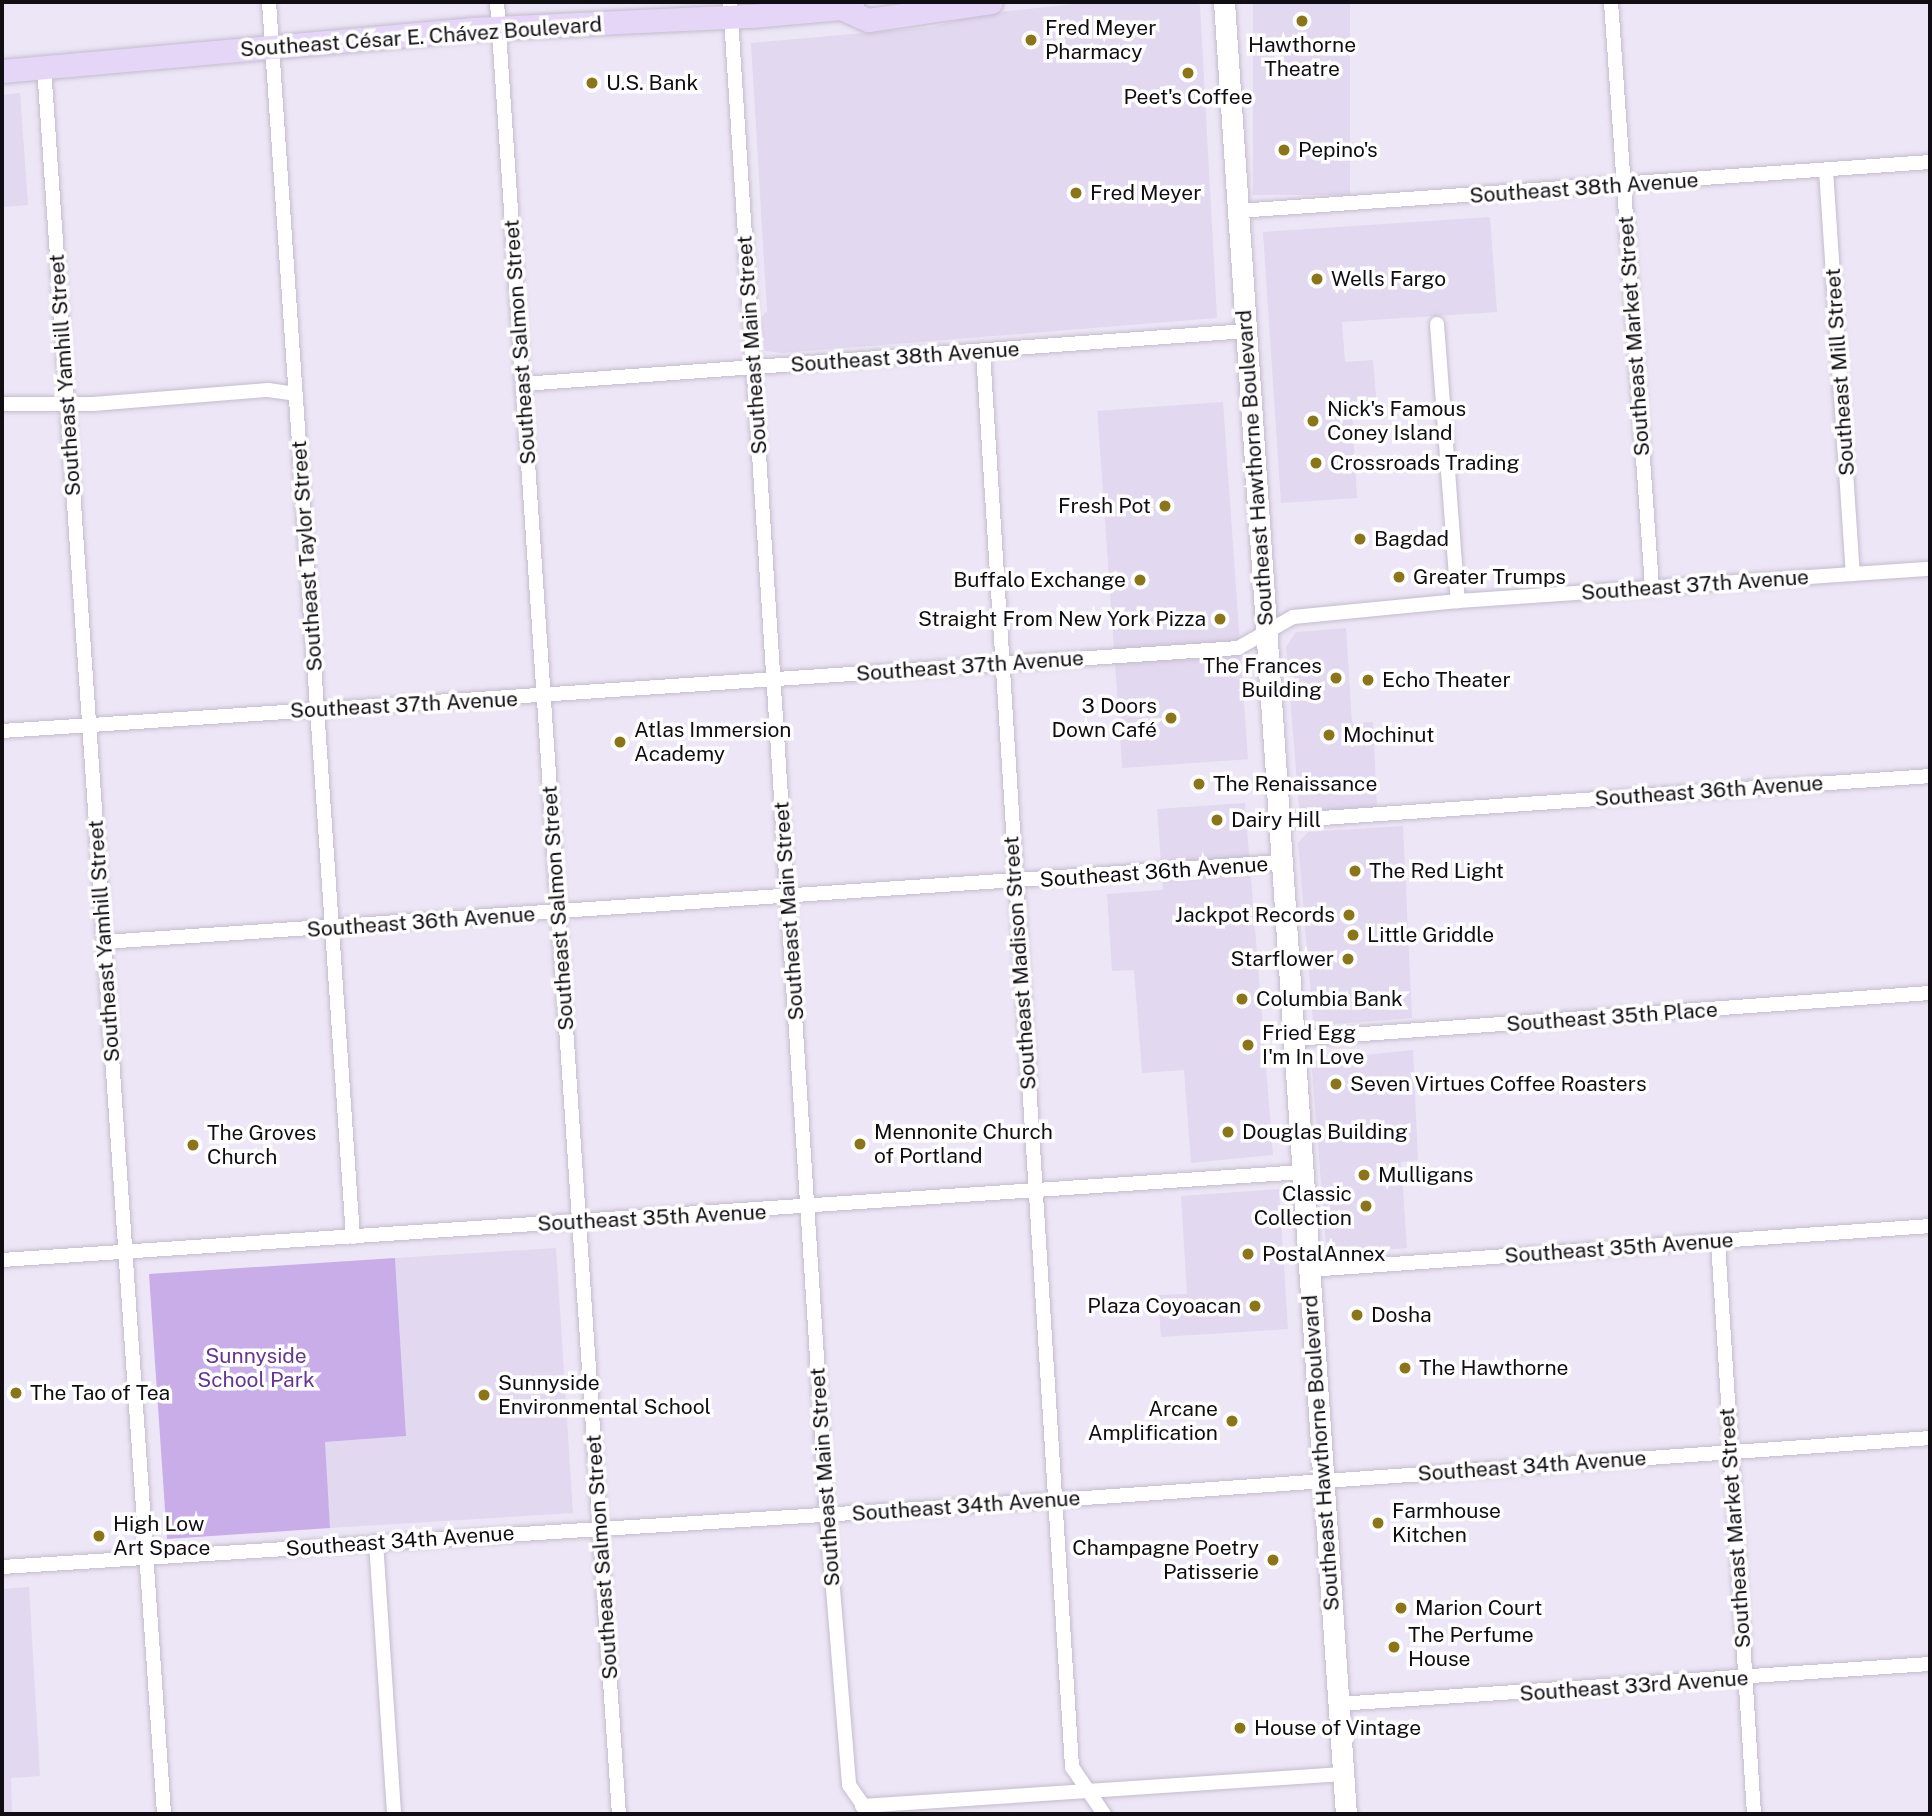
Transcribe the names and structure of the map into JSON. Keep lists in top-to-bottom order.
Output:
{
  "streets": {
    "main road": ["Southeast César E. Chávez Boulevard", "Southeast Hawthorne Boulevard"],
    "street": [
      "Southeast 38th Avenue",
      "Southeast Market Street",
      "Southeast Salmon Street",
      "Southeast Main Street",
      "Southeast Mill Street",
      "Southeast Yamhill Street",
      "Southeast Taylor Street",
      "Southeast 37th Avenue",
      "Southeast 36th Avenue",
      "Southeast Madison Street",
      "Southeast 35th Place",
      "Southeast 35th Avenue",
      "Southeast 34th Avenue",
      "Southeast 33rd Avenue"
    ]
  },
  "crossings": [
    ["Southeast César E. Chávez Boulevard", "Southeast Salmon Street"],
    ["Southeast César E. Chávez Boulevard", "Southeast Main Street"],
    ["Southeast César E. Chávez Boulevard", "Southeast Yamhill Street"],
    ["Southeast César E. Chávez Boulevard", "Southeast Taylor Street"],
    ["Southeast 38th Avenue", "Southeast Market Street"],
    ["Southeast 38th Avenue", "Southeast Salmon Street"],
    ["Southeast 38th Avenue", "Southeast Main Street"],
    ["Southeast 38th Avenue", "Southeast Mill Street"],
    ["Southeast 38th Avenue", "Southeast Hawthorne Boulevard"],
    ["Southeast 38th Avenue", "Southeast Madison Street"],
    ["Southeast Market Street", "Southeast 37th Avenue"],
    ["Southeast Market Street", "Southeast 35th Avenue"],
    ["Southeast Market Street", "Southeast 34th Avenue"],
    ["Southeast Market Street", "Southeast 33rd Avenue"],
    ["Southeast Salmon Street", "Southeast 37th Avenue"],
    ["Southeast Salmon Street", "Southeast 36th Avenue"],
    ["Southeast Salmon Street", "Southeast 35th Avenue"],
    ["Southeast Salmon Street", "Southeast 34th Avenue"],
    ["Southeast Main Street", "Southeast 37th Avenue"],
    ["Southeast Main Street", "Southeast 36th Avenue"],
    ["Southeast Main Street", "Southeast 35th Avenue"],
    ["Southeast Main Street", "Southeast 34th Avenue"],
    ["Southeast Mill Street", "Southeast 37th Avenue"],
    ["Southeast Yamhill Street", "Southeast 37th Avenue"],
    ["Southeast Yamhill Street", "Southeast 36th Avenue"],
    ["Southeast Yamhill Street", "Southeast 35th Avenue"],
    ["Southeast Yamhill Street", "Southeast 34th Avenue"],
    ["Southeast Hawthorne Boulevard", "Southeast 37th Avenue"],
    ["Southeast Hawthorne Boulevard", "Southeast 36th Avenue"],
    ["Southeast Hawthorne Boulevard", "Southeast 35th Place"],
    ["Southeast Hawthorne Boulevard", "Southeast 35th Avenue"],
    ["Southeast Hawthorne Boulevard", "Southeast 34th Avenue"],
    ["Southeast Hawthorne Boulevard", "Southeast 33rd Avenue"],
    ["Southeast Taylor Street", "Southeast 37th Avenue"],
    ["Southeast Taylor Street", "Southeast 36th Avenue"],
    ["Southeast Taylor Street", "Southeast 35th Avenue"],
    ["Southeast 37th Avenue", "Southeast Madison Street"],
    ["Southeast 36th Avenue", "Southeast Madison Street"],
    ["Southeast Madison Street", "Southeast 35th Avenue"],
    ["Southeast Madison Street", "Southeast 34th Avenue"]
  ],
  "parks": ["Sunnyside School Park"],
  "places": [
    "Hawthorne Theatre",
    "Fred Meyer Pharmacy",
    "Peet's Coffee",
    "U.S. Bank",
    "Pepino's",
    "Fred Meyer",
    "Wells Fargo",
    "Nick's Famous Coney Island",
    "Crossroads Trading",
    "Fresh Pot",
    "Bagdad",
    "Greater Trumps",
    "Buffalo Exchange",
    "Straight From New York Pizza",
    "The Frances Building",
    "Echo Theater",
    "3 Doors Down Café",
    "Mochinut",
    "Atlas Immersion Academy",
    "The Renaissance",
    "Dairy Hill",
    "The Red Light",
    "Jackpot Records",
    "Little Griddle",
    "Starflower",
    "Columbia Bank",
    "Fried Egg I'm In Love",
    "Seven Virtues Coffee Roasters",
    "Douglas Building",
    "Mennonite Church of Portland",
    "The Groves Church",
    "Mulligans",
    "Classic Collection",
    "PostalAnnex",
    "Plaza Coyoacan",
    "Dosha",
    "The Hawthorne",
    "The Tao of Tea",
    "Sunnyside Environmental School",
    "Arcane Amplification",
    "Farmhouse Kitchen",
    "High Low Art Space",
    "Champagne Poetry Patisserie",
    "Marion Court",
    "The Perfume House",
    "House of Vintage"
  ]
}
